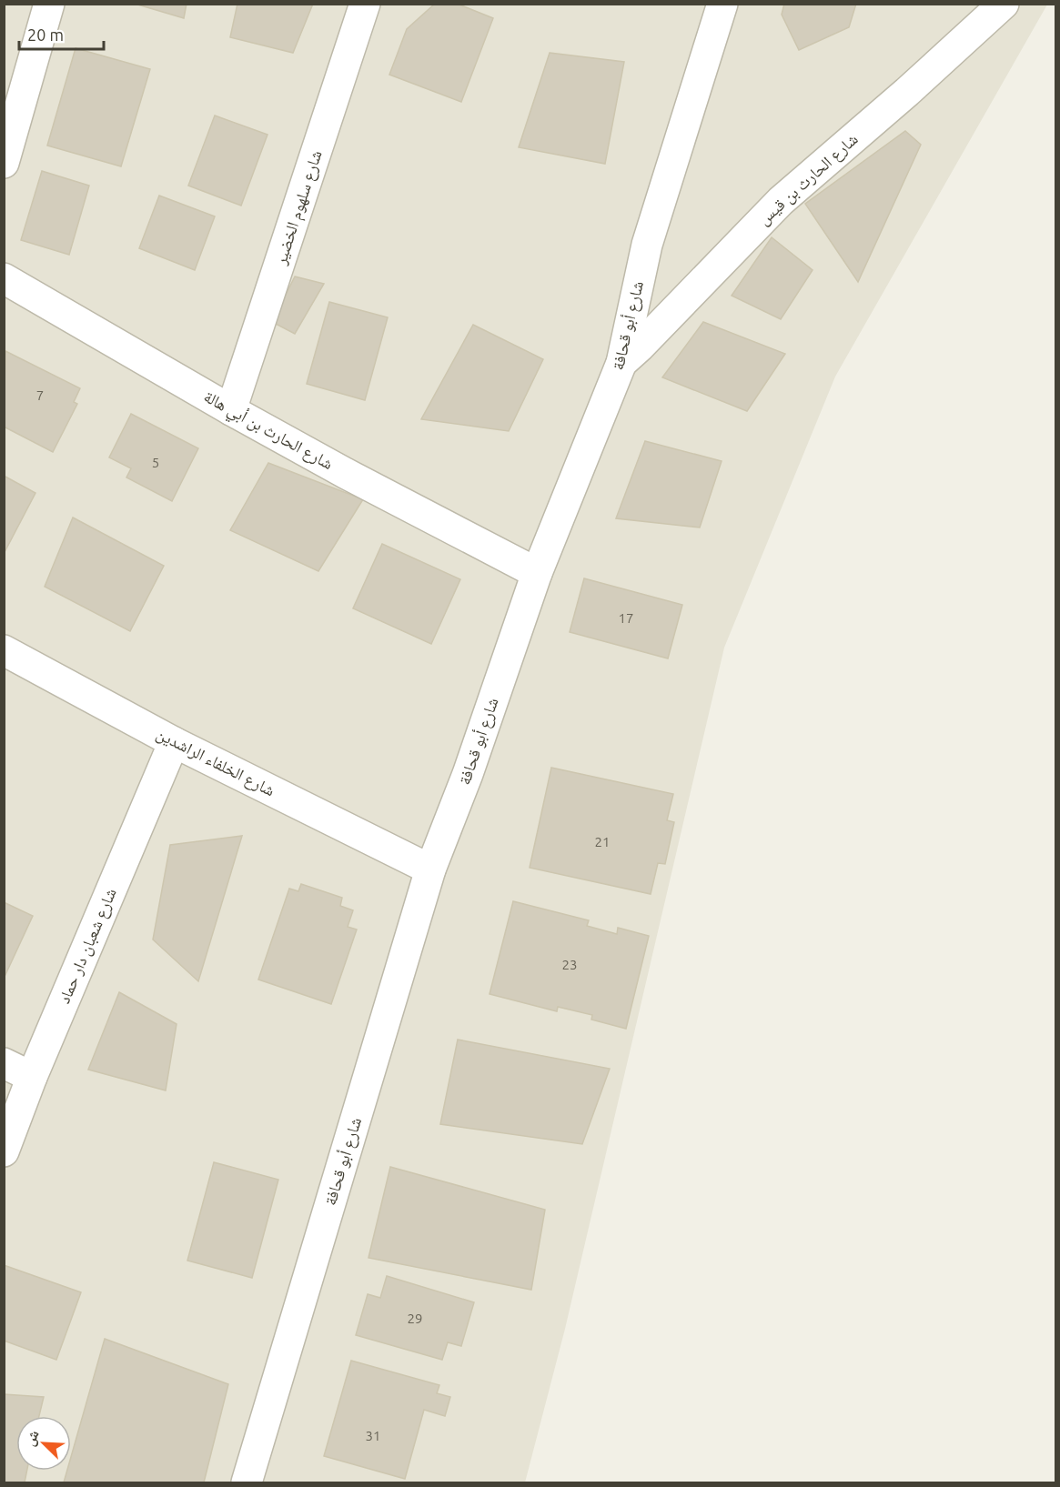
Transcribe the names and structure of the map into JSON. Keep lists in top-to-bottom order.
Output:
{
  "streets": {
    "street": [
      "شارع الحارث بن قيس",
      "شارع سلهوم الخضير",
      "شارع أبو قحافة",
      "شارع الحارث بن أبي هالة",
      "شارع الخلفاء الراشدين",
      "شارع شعبان دار حماد"
    ]
  },
  "crossings": [
    ["شارع الحارث بن قيس", "شارع أبو قحافة"],
    ["شارع سلهوم الخضير", "شارع الحارث بن أبي هالة"],
    ["شارع أبو قحافة", "شارع الحارث بن أبي هالة"],
    ["شارع أبو قحافة", "شارع الخلفاء الراشدين"],
    ["شارع الخلفاء الراشدين", "شارع شعبان دار حماد"]
  ],
  "house_numbers": [
    "7",
    "5",
    "17",
    "21",
    "23",
    "29",
    "31"
  ],
  "scale_bar": "20 m",
  "north": "top left"
}
